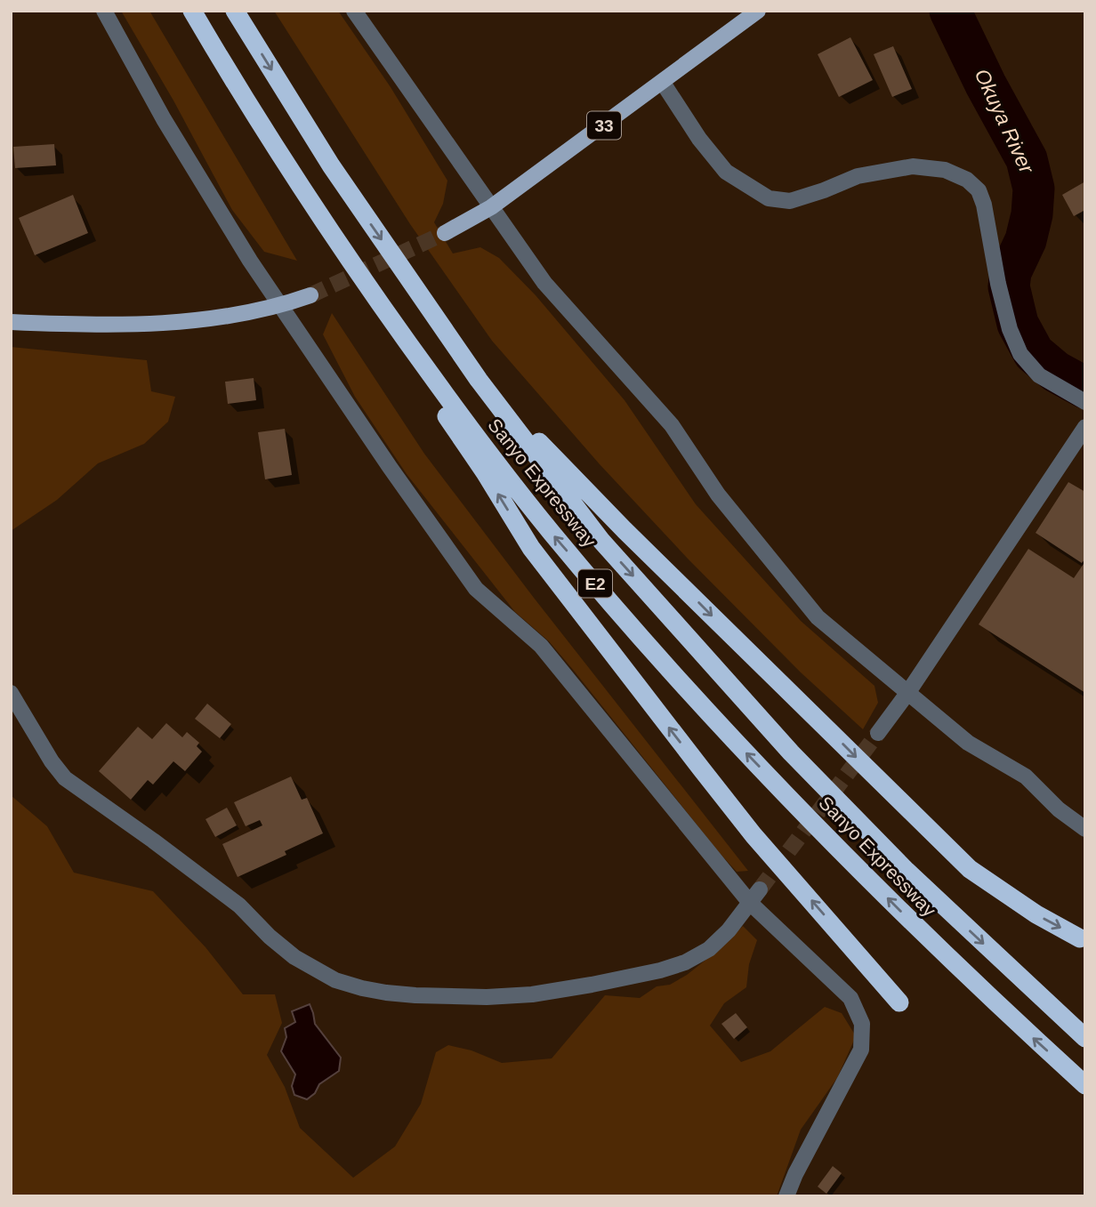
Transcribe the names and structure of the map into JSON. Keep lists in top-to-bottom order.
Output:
{
  "streets": {
    "highway": ["Sanyo Expressway", "E2"],
    "main road": ["33"]
  },
  "water": ["Okuya River"]
}
